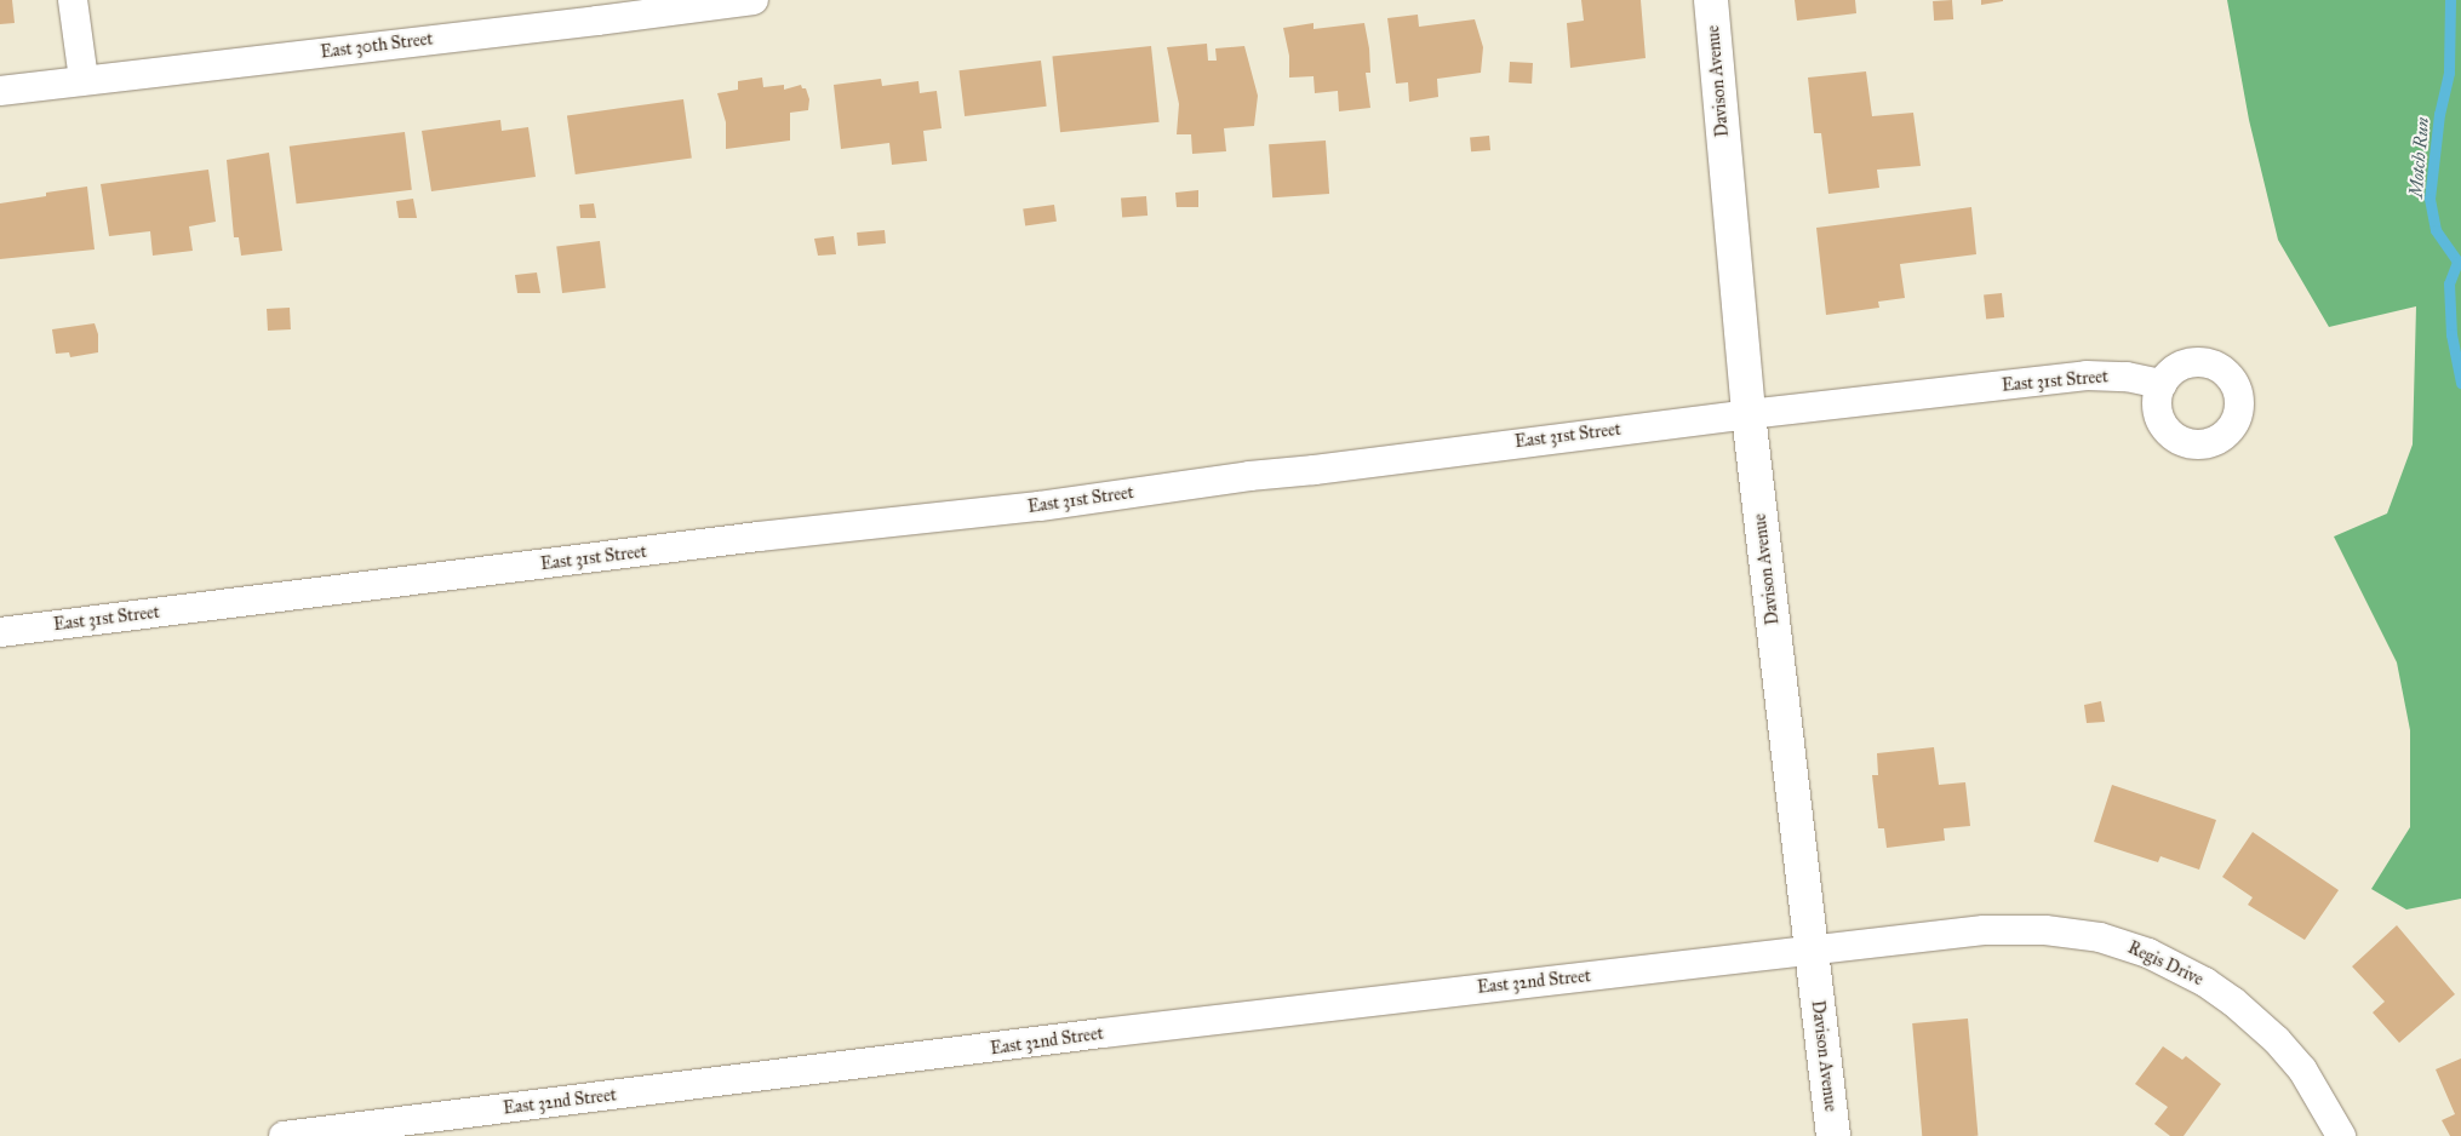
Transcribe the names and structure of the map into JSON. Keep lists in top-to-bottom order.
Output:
{
  "streets": {
    "street": [
      "East 30th Street",
      "Davison Avenue",
      "East 31st Street",
      "Regis Drive",
      "East 32nd Street"
    ]
  },
  "crossings": [
    ["Davison Avenue", "East 31st Street"],
    ["Davison Avenue", "Regis Drive"],
    ["Davison Avenue", "East 32nd Street"],
    ["Regis Drive", "East 32nd Street"]
  ],
  "water": ["Motch Run"]
}
